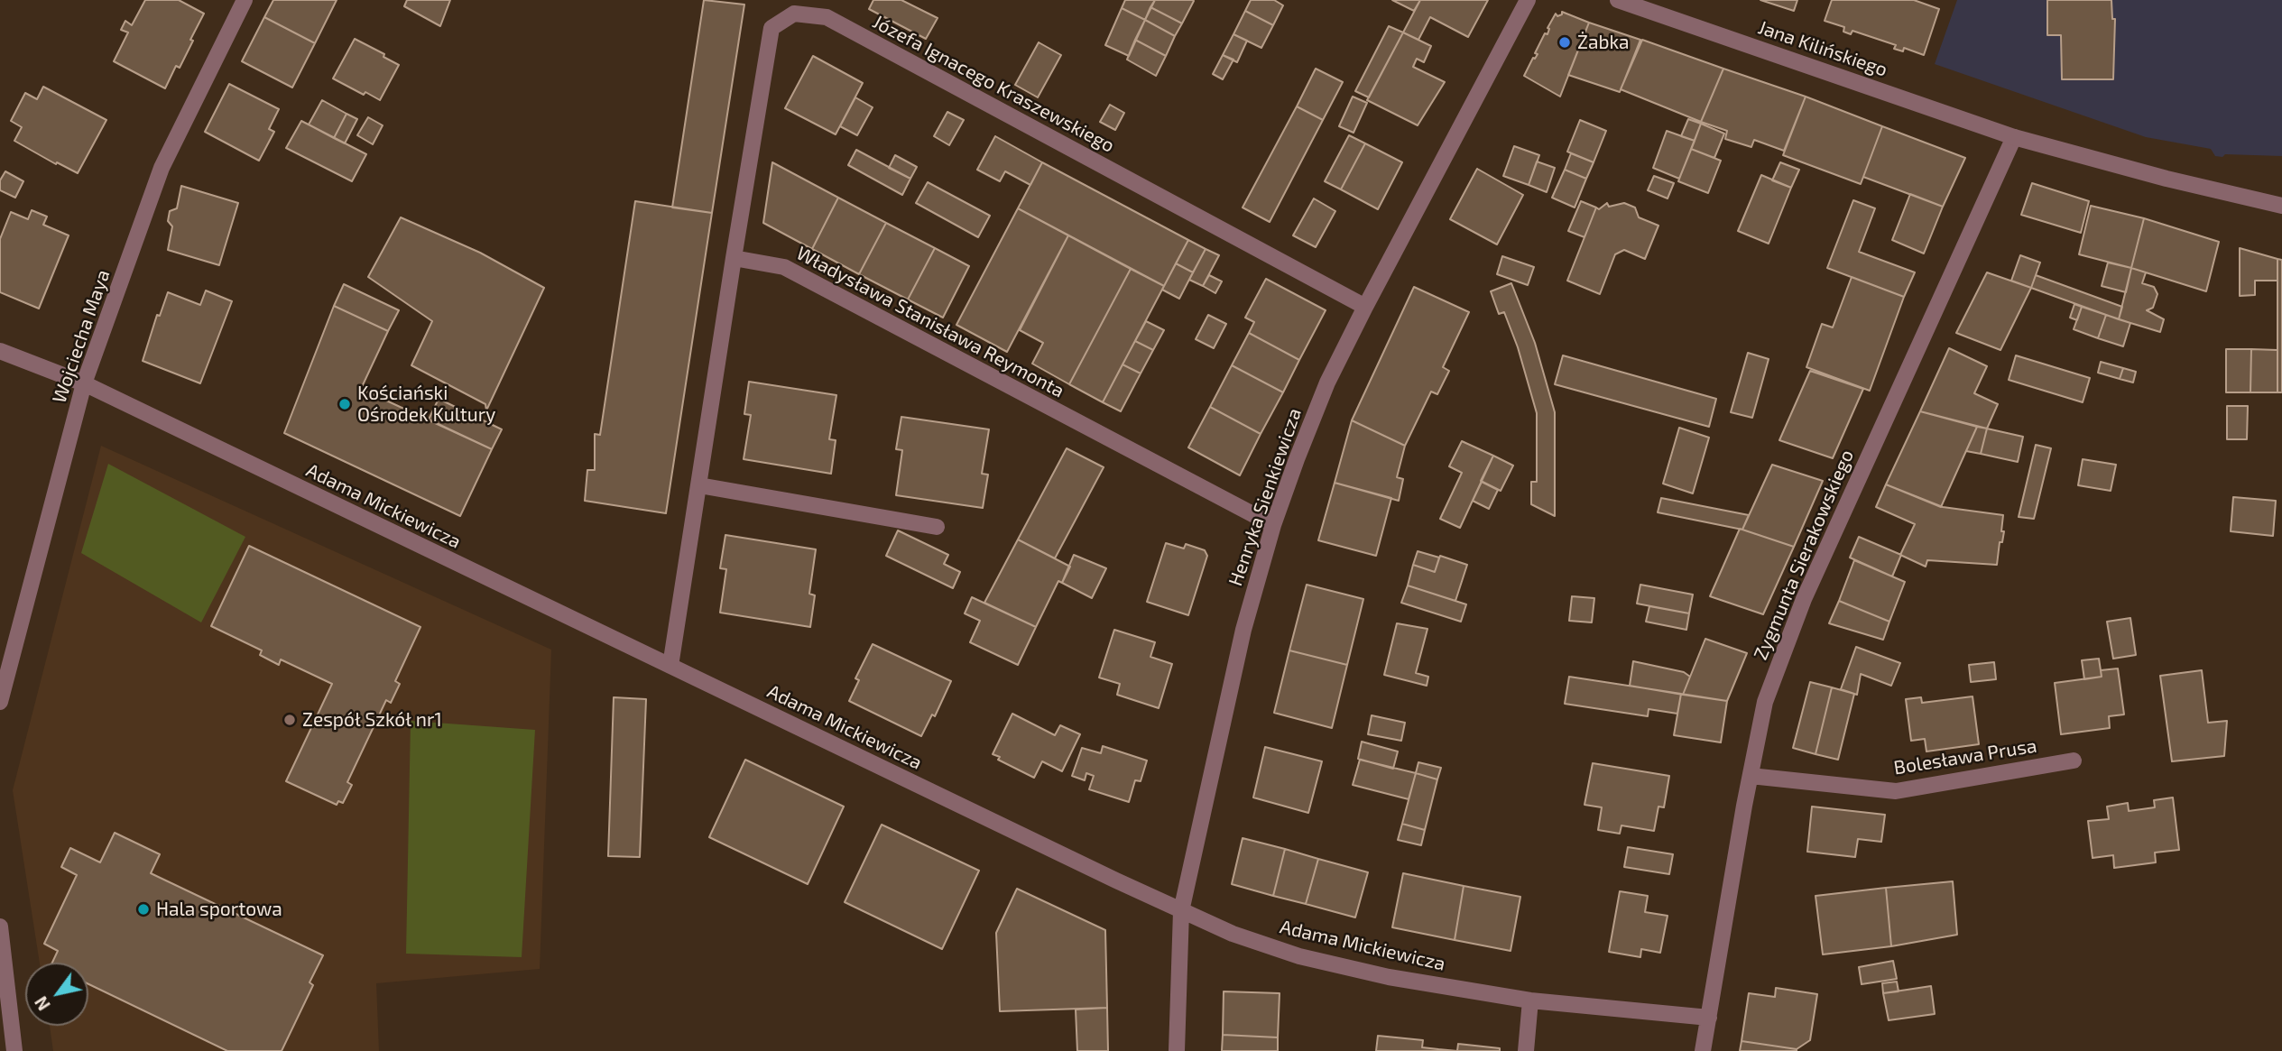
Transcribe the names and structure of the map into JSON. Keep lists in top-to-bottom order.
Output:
{
  "streets": {
    "street": [
      "Jana Kilińskiego",
      "Józefa Ignacego Kraszewskiego",
      "Władysława Stanisława Reymonta",
      "Wojciecha Maya",
      "Henryka Sienkiewicza",
      "Adama Mickiewicza",
      "Zygmunta Sierakowskiego",
      "Bolesława Prusa"
    ]
  },
  "crossings": [
    ["Jana Kilińskiego", "Zygmunta Sierakowskiego"],
    ["Józefa Ignacego Kraszewskiego", "Władysława Stanisława Reymonta"],
    ["Józefa Ignacego Kraszewskiego", "Henryka Sienkiewicza"],
    ["Władysława Stanisława Reymonta", "Henryka Sienkiewicza"],
    ["Wojciecha Maya", "Adama Mickiewicza"],
    ["Henryka Sienkiewicza", "Adama Mickiewicza"],
    ["Adama Mickiewicza", "Zygmunta Sierakowskiego"],
    ["Zygmunta Sierakowskiego", "Bolesława Prusa"]
  ],
  "places": [
    "Żabka",
    "Kościański Ośrodek Kultury",
    "Zespół Szkół nr1",
    "Hala sportowa"
  ],
  "north": "bottom left"
}
